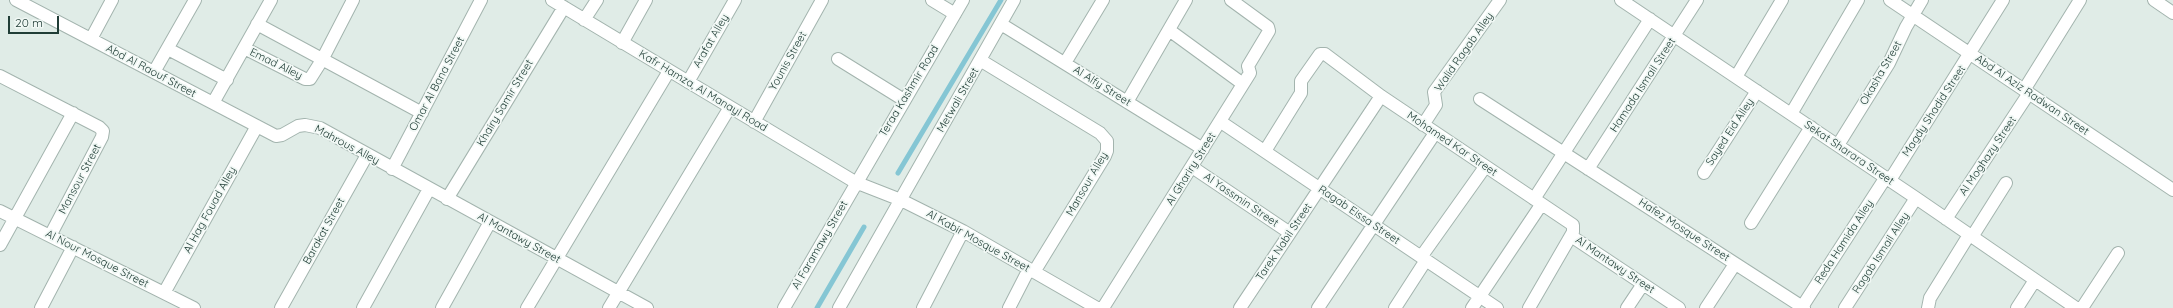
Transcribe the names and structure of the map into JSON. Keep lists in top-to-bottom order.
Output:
{
  "streets": {
    "street": [
      "Arafat Alley",
      "Walid Ragab Alley",
      "Younis Street",
      "Emad Alley",
      "Abd Al Raouf Street",
      "Okasha Street",
      "Omar Al Bana Street",
      "Hamada Ismail Street",
      "Al Alfy Street",
      "Kafr Hamza, Al Manayl Road",
      "Teraa Kashmir Road",
      "Abd Al Aziz Radwan Street",
      "Metwali Street",
      "Khairy Samir Street",
      "Magdy Shadid Street",
      "Sayed Eid Alley",
      "Mohamed Kar Street",
      "Mahrous Alley",
      "Sekat Sharara Street",
      "Al Moghazy Street",
      "Al Ghariry Street",
      "Mansour Street",
      "Mansour Alley",
      "Al Yassmin Street",
      "Al Hag Fouad Alley",
      "Ragab Eissa Street",
      "Hafez Mosque Street",
      "Barakat Street",
      "Al Mantawy Street",
      "Al Kabir Mosque Street",
      "Tarek Nabil Street",
      "Reda Hamida Alley",
      "Al Faramawy Street",
      "Ragab Ismail Alley",
      "Al Nour Mosque Street"
    ]
  },
  "crossings": [
    ["Arafat Alley", "Kafr Hamza, Al Manayl Road"],
    ["Walid Ragab Alley", "Mohamed Kar Street"],
    ["Younis Street", "Kafr Hamza, Al Manayl Road"],
    ["Abd Al Raouf Street", "Mahrous Alley"],
    ["Abd Al Raouf Street", "Al Hag Fouad Alley"],
    ["Okasha Street", "Abd Al Aziz Radwan Street"],
    ["Okasha Street", "Sekat Sharara Street"],
    ["Omar Al Bana Street", "Mahrous Alley"],
    ["Omar Al Bana Street", "Al Mantawy Street"],
    ["Hamada Ismail Street", "Sekat Sharara Street"],
    ["Hamada Ismail Street", "Hafez Mosque Street"],
    ["Al Alfy Street", "Metwali Street"],
    ["Al Alfy Street", "Al Ghariry Street"],
    ["Kafr Hamza, Al Manayl Road", "Teraa Kashmir Road"],
    ["Kafr Hamza, Al Manayl Road", "Khairy Samir Street"],
    ["Kafr Hamza, Al Manayl Road", "Al Kabir Mosque Street"],
    ["Kafr Hamza, Al Manayl Road", "Al Faramawy Street"],
    ["Teraa Kashmir Road", "Al Kabir Mosque Street"],
    ["Teraa Kashmir Road", "Al Faramawy Street"],
    ["Abd Al Aziz Radwan Street", "Magdy Shadid Street"],
    ["Abd Al Aziz Radwan Street", "Al Moghazy Street"],
    ["Metwali Street", "Mansour Alley"],
    ["Metwali Street", "Al Kabir Mosque Street"],
    ["Khairy Samir Street", "Al Mantawy Street"],
    ["Magdy Shadid Street", "Sekat Sharara Street"],
    ["Magdy Shadid Street", "Reda Hamida Alley"],
    ["Sayed Eid Alley", "Sekat Sharara Street"],
    ["Mohamed Kar Street", "Ragab Eissa Street"],
    ["Mohamed Kar Street", "Al Mantawy Street"],
    ["Mohamed Kar Street", "Tarek Nabil Street"],
    ["Mahrous Alley", "Al Hag Fouad Alley"],
    ["Mahrous Alley", "Barakat Street"],
    ["Mahrous Alley", "Al Mantawy Street"],
    ["Sekat Sharara Street", "Al Moghazy Street"],
    ["Sekat Sharara Street", "Reda Hamida Alley"],
    ["Sekat Sharara Street", "Ragab Ismail Alley"],
    ["Al Ghariry Street", "Al Yassmin Street"],
    ["Al Ghariry Street", "Ragab Eissa Street"],
    ["Mansour Street", "Al Nour Mosque Street"],
    ["Mansour Alley", "Al Kabir Mosque Street"],
    ["Al Yassmin Street", "Tarek Nabil Street"],
    ["Al Hag Fouad Alley", "Al Nour Mosque Street"],
    ["Ragab Eissa Street", "Tarek Nabil Street"],
    ["Hafez Mosque Street", "Reda Hamida Alley"],
    ["Al Kabir Mosque Street", "Al Faramawy Street"]
  ],
  "scale_bar": "20 m"
}
